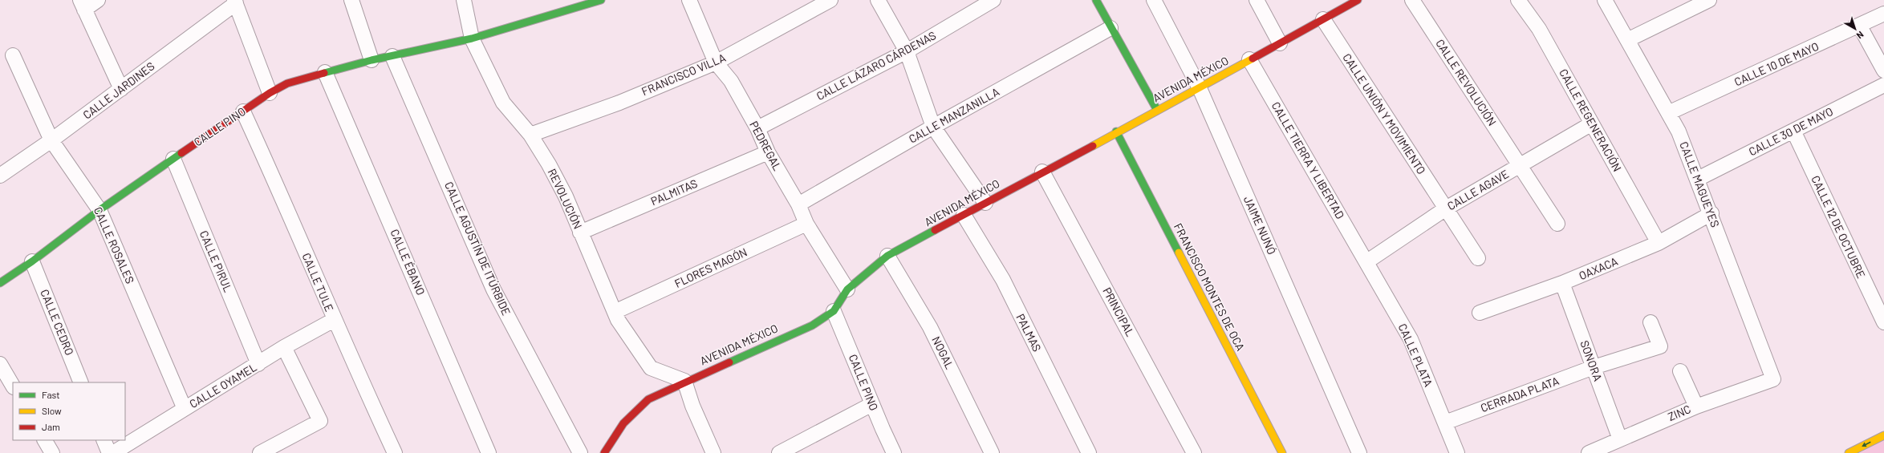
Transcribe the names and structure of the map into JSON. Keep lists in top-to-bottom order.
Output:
{
  "streets": {
    "street": [
      "CALLE 10 DE MAYO",
      "CALLE LÁZARO CÁRDENAS",
      "FRANCISCO VILLA",
      "AVENIDA MÉXICO",
      "CALLE REVOLUCIÓN",
      "CALLE JARDINES",
      "CALLE UNIÓN Y MOVIMIENTO",
      "CALLE MANZANILLA",
      "CALLE REGENERACIÓN",
      "CALLE PINO",
      "CALLE 30 DE MAYO",
      "PEDREGAL",
      "CALLE TIERRA Y LIBERTAD",
      "CALLE MAGUEYES",
      "CALLE AGAVE",
      "PALMITAS",
      "REVOLUCIÓN",
      "JAIME NUNÓ",
      "CALLE 12 DE OCTUBRE",
      "CALLE ROSALES",
      "CALLE AGUSTÍN DE ITÚRBIDE",
      "CALLE PIRUL",
      "CALLE ÉBANO",
      "FLORES MAGÓN",
      "OAXACA",
      "CALLE TULE",
      "FRANCISCO MONTES DE OCA",
      "PRINCIPAL",
      "CALLE CEDRO",
      "PALMAS",
      "NOGAL",
      "CALLE PLATA",
      "SONORA",
      "CALLE OYAMEL",
      "CERRADA PLATA",
      "ZINC"
    ]
  },
  "crossings": [
    ["CALLE 10 DE MAYO", "CALLE MAGUEYES"],
    ["CALLE LÁZARO CÁRDENAS", "PEDREGAL"],
    ["FRANCISCO VILLA", "PEDREGAL"],
    ["FRANCISCO VILLA", "REVOLUCIÓN"],
    ["AVENIDA MÉXICO", "CALLE UNIÓN Y MOVIMIENTO"],
    ["AVENIDA MÉXICO", "CALLE PINO"],
    ["AVENIDA MÉXICO", "PEDREGAL"],
    ["AVENIDA MÉXICO", "CALLE TIERRA Y LIBERTAD"],
    ["AVENIDA MÉXICO", "REVOLUCIÓN"],
    ["AVENIDA MÉXICO", "JAIME NUNÓ"],
    ["AVENIDA MÉXICO", "FRANCISCO MONTES DE OCA"],
    ["AVENIDA MÉXICO", "PRINCIPAL"],
    ["AVENIDA MÉXICO", "PALMAS"],
    ["AVENIDA MÉXICO", "NOGAL"],
    ["CALLE REVOLUCIÓN", "CALLE AGAVE"],
    ["CALLE JARDINES", "CALLE ROSALES"],
    ["CALLE UNIÓN Y MOVIMIENTO", "CALLE AGAVE"],
    ["CALLE MANZANILLA", "PEDREGAL"],
    ["CALLE REGENERACIÓN", "CALLE AGAVE"],
    ["CALLE REGENERACIÓN", "OAXACA"],
    ["CALLE PINO", "REVOLUCIÓN"],
    ["CALLE PINO", "CALLE ROSALES"],
    ["CALLE PINO", "CALLE AGUSTÍN DE ITÚRBIDE"],
    ["CALLE PINO", "CALLE PIRUL"],
    ["CALLE PINO", "CALLE ÉBANO"],
    ["CALLE PINO", "CALLE TULE"],
    ["CALLE PINO", "CALLE CEDRO"],
    ["CALLE 30 DE MAYO", "CALLE MAGUEYES"],
    ["CALLE 30 DE MAYO", "CALLE 12 DE OCTUBRE"],
    ["PEDREGAL", "PALMITAS"],
    ["PEDREGAL", "FLORES MAGÓN"],
    ["CALLE TIERRA Y LIBERTAD", "CALLE AGAVE"],
    ["CALLE TIERRA Y LIBERTAD", "CALLE PLATA"],
    ["CALLE MAGUEYES", "OAXACA"],
    ["CALLE MAGUEYES", "ZINC"],
    ["CALLE AGAVE", "CALLE PLATA"],
    ["PALMITAS", "REVOLUCIÓN"],
    ["REVOLUCIÓN", "FLORES MAGÓN"],
    ["CALLE ROSALES", "CALLE OYAMEL"],
    ["CALLE PIRUL", "CALLE OYAMEL"],
    ["OAXACA", "SONORA"],
    ["CALLE TULE", "CALLE OYAMEL"],
    ["CALLE PLATA", "CERRADA PLATA"],
    ["SONORA", "CERRADA PLATA"],
    ["SONORA", "ZINC"]
  ],
  "legend": ["Fast", "Slow", "Jam"],
  "north": "bottom right"
}
